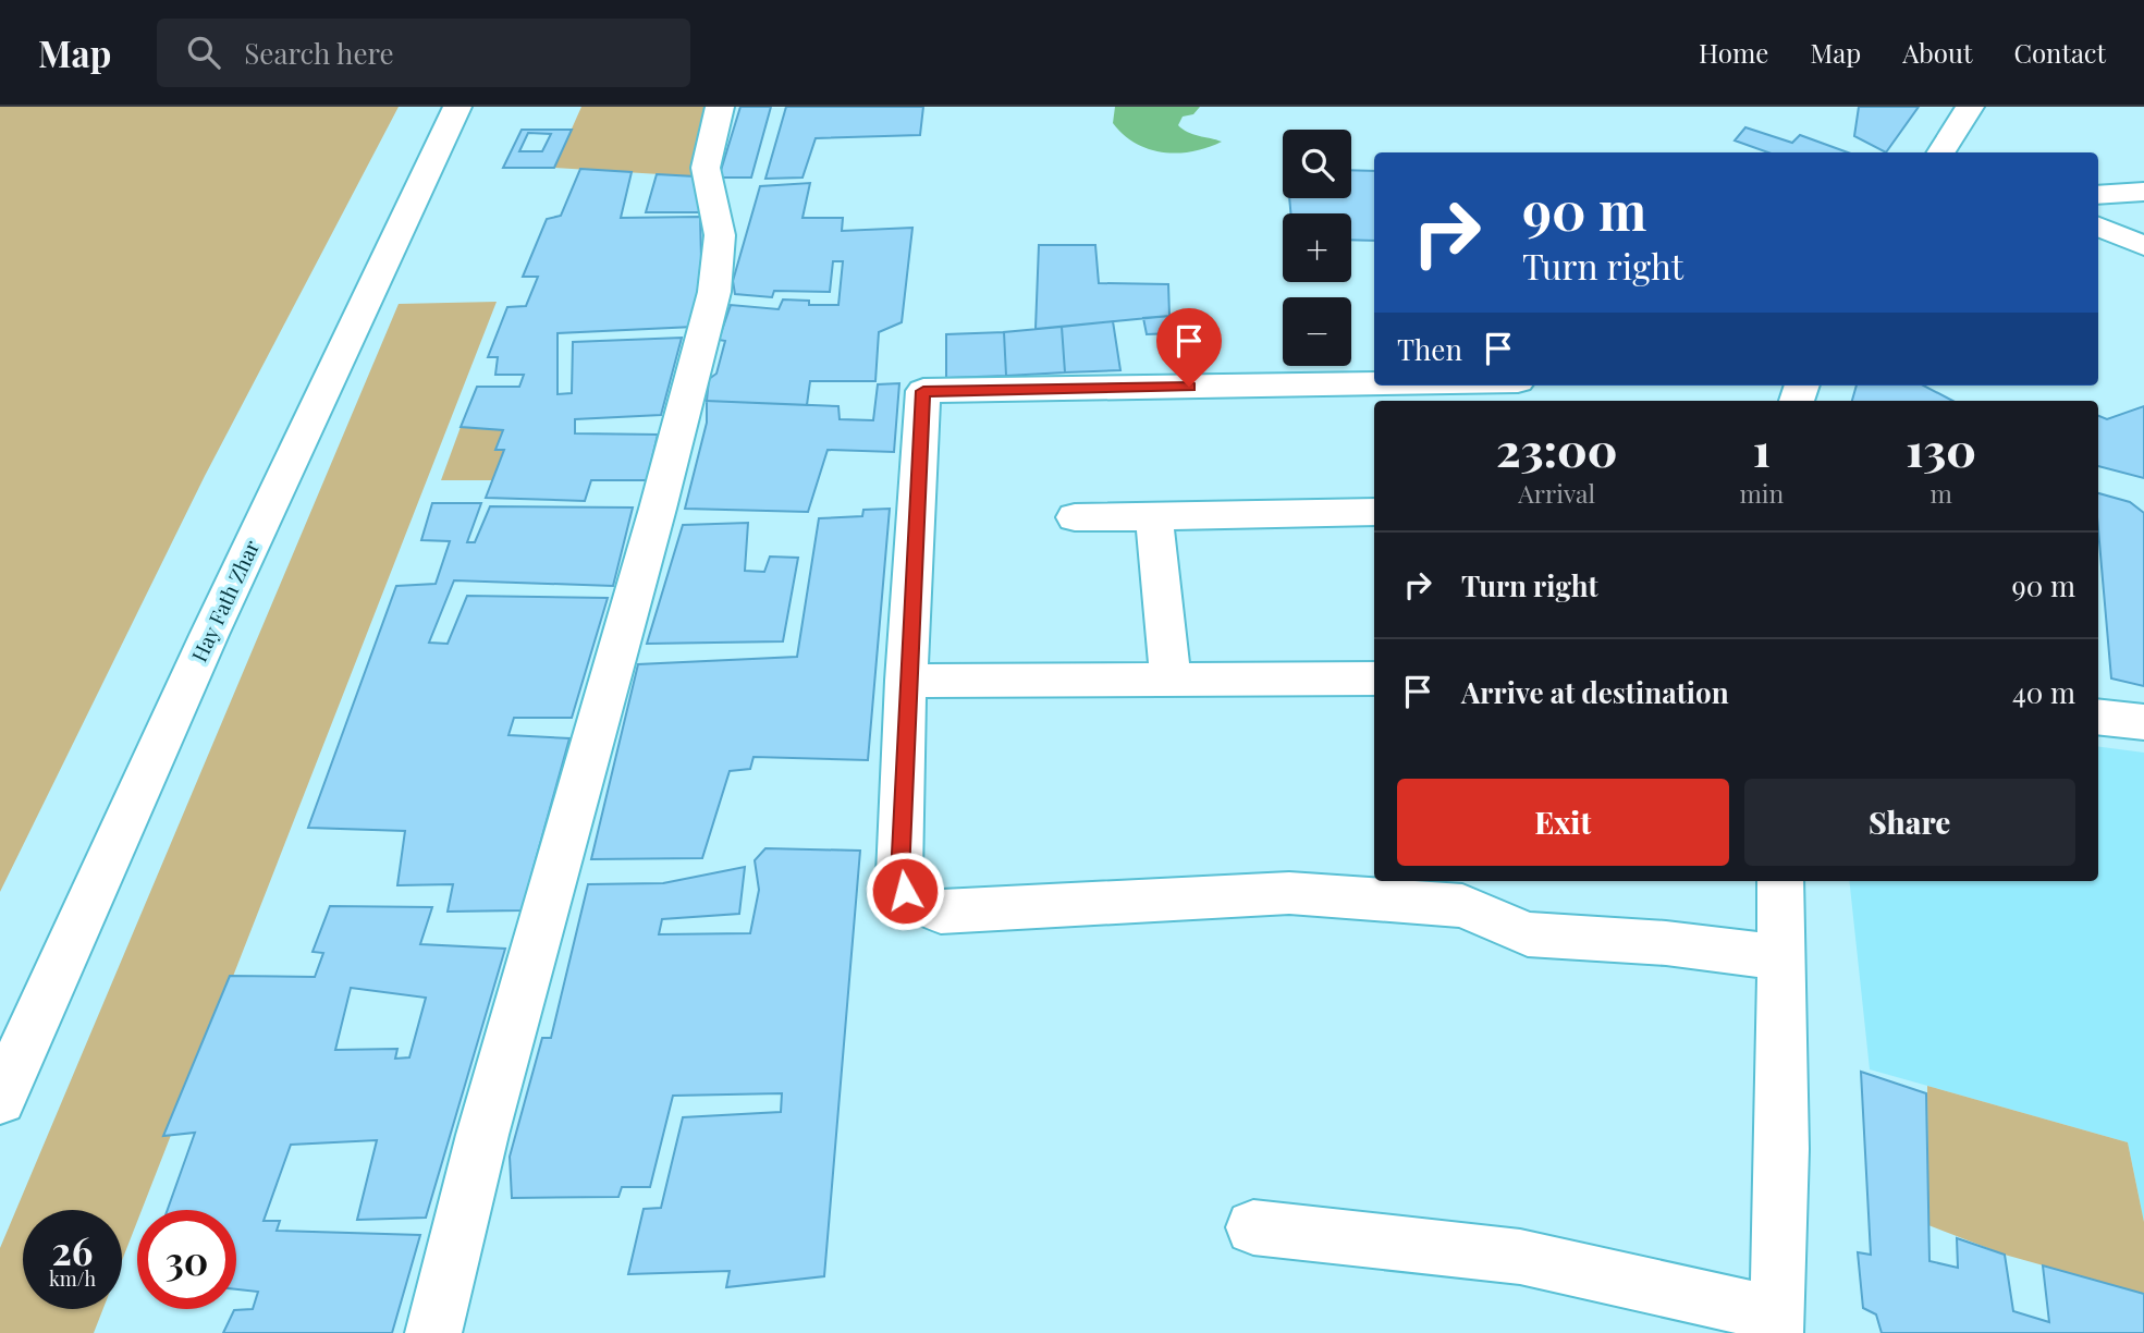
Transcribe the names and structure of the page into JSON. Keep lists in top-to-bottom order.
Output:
{
  "streets": {
    "street": ["Hay Fath Zhar"]
  },
  "page": {
    "header": "Map",
    "search": "Search here",
    "nav": [
      "Home",
      "Map",
      "About",
      "Contact"
    ],
    "map_buttons": ["+", "−"],
    "turn": ["90 m", "Turn right"],
    "then": "Then",
    "eta": [
      "23:00",
      "Arrival",
      "1",
      "min",
      "130",
      "m"
    ],
    "list": [
      {
        "name": "Turn right",
        "value": "90 m"
      },
      {
        "name": "Arrive at destination",
        "value": "40 m"
      }
    ],
    "buttons": ["Exit", "Share"],
    "speed": "26 km/h",
    "limit": "30"
  }
}
